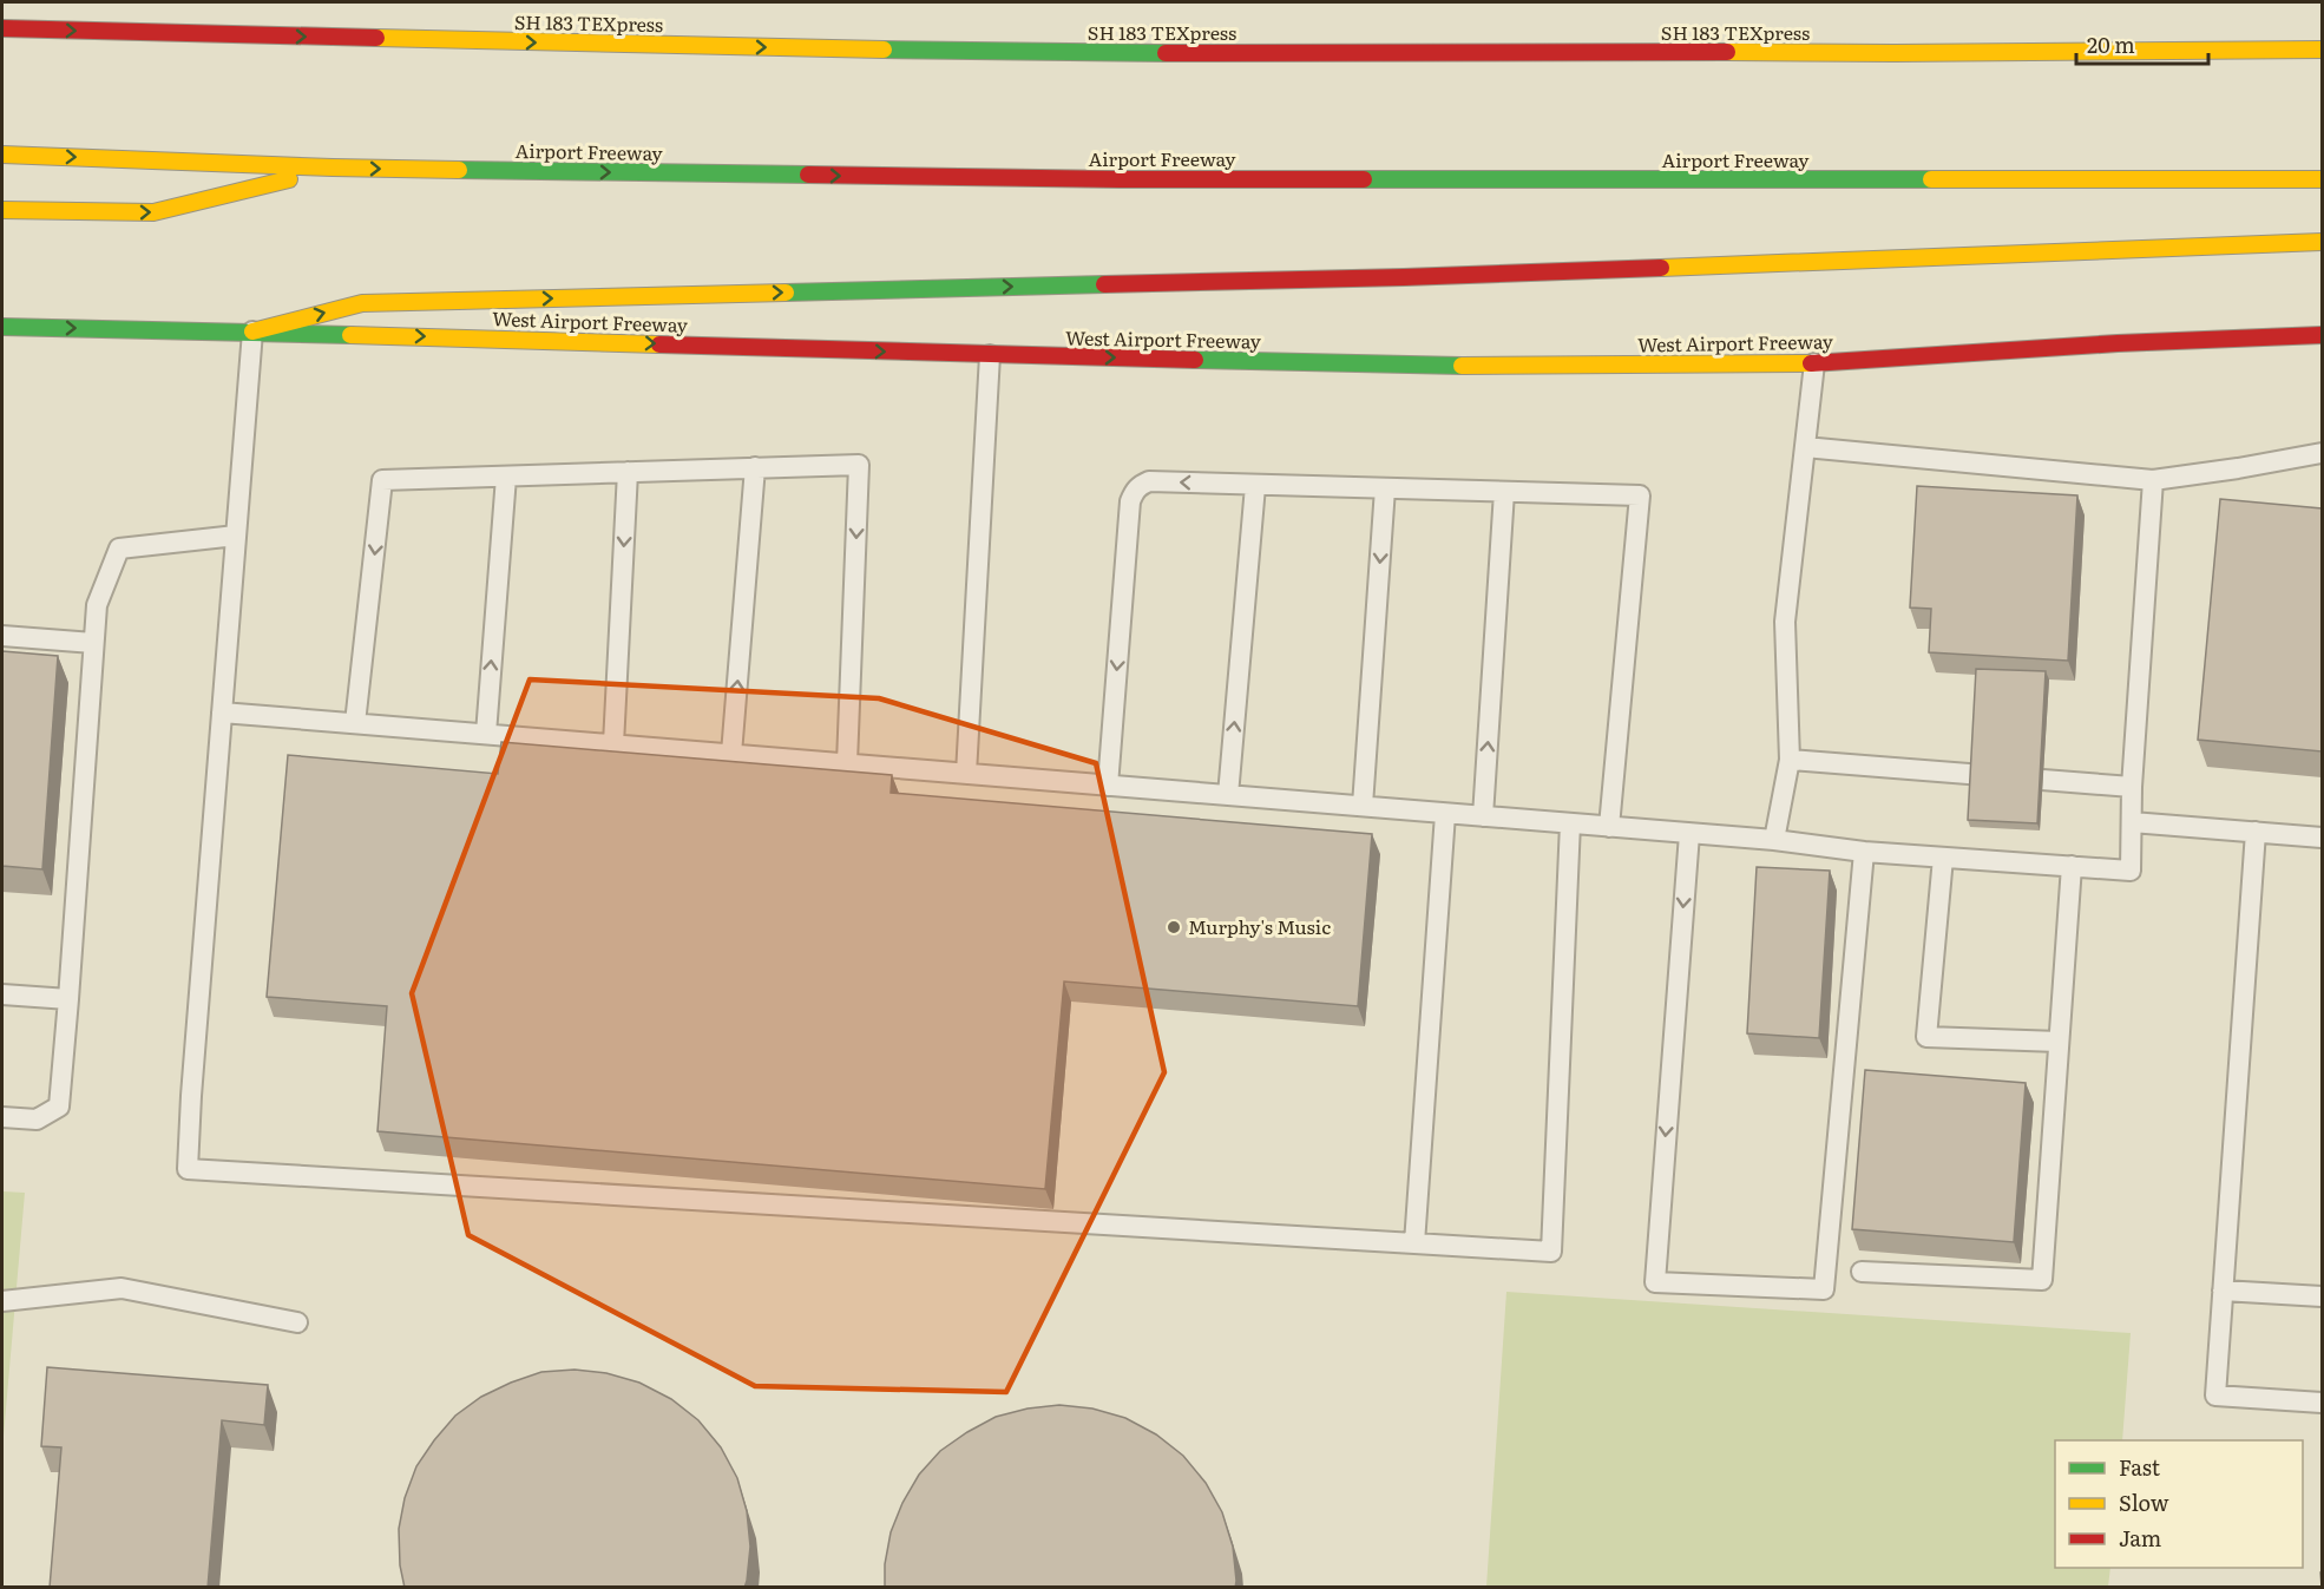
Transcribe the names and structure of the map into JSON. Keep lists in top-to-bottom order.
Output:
{
  "streets": {
    "main road": ["SH 183 TEXpress", "Airport Freeway", "West Airport Freeway"]
  },
  "one_way": ["SH 183 TEXpress"],
  "places": ["Murphy's Music"],
  "legend": ["Fast", "Slow", "Jam"],
  "scale_bar": "20 m"
}
